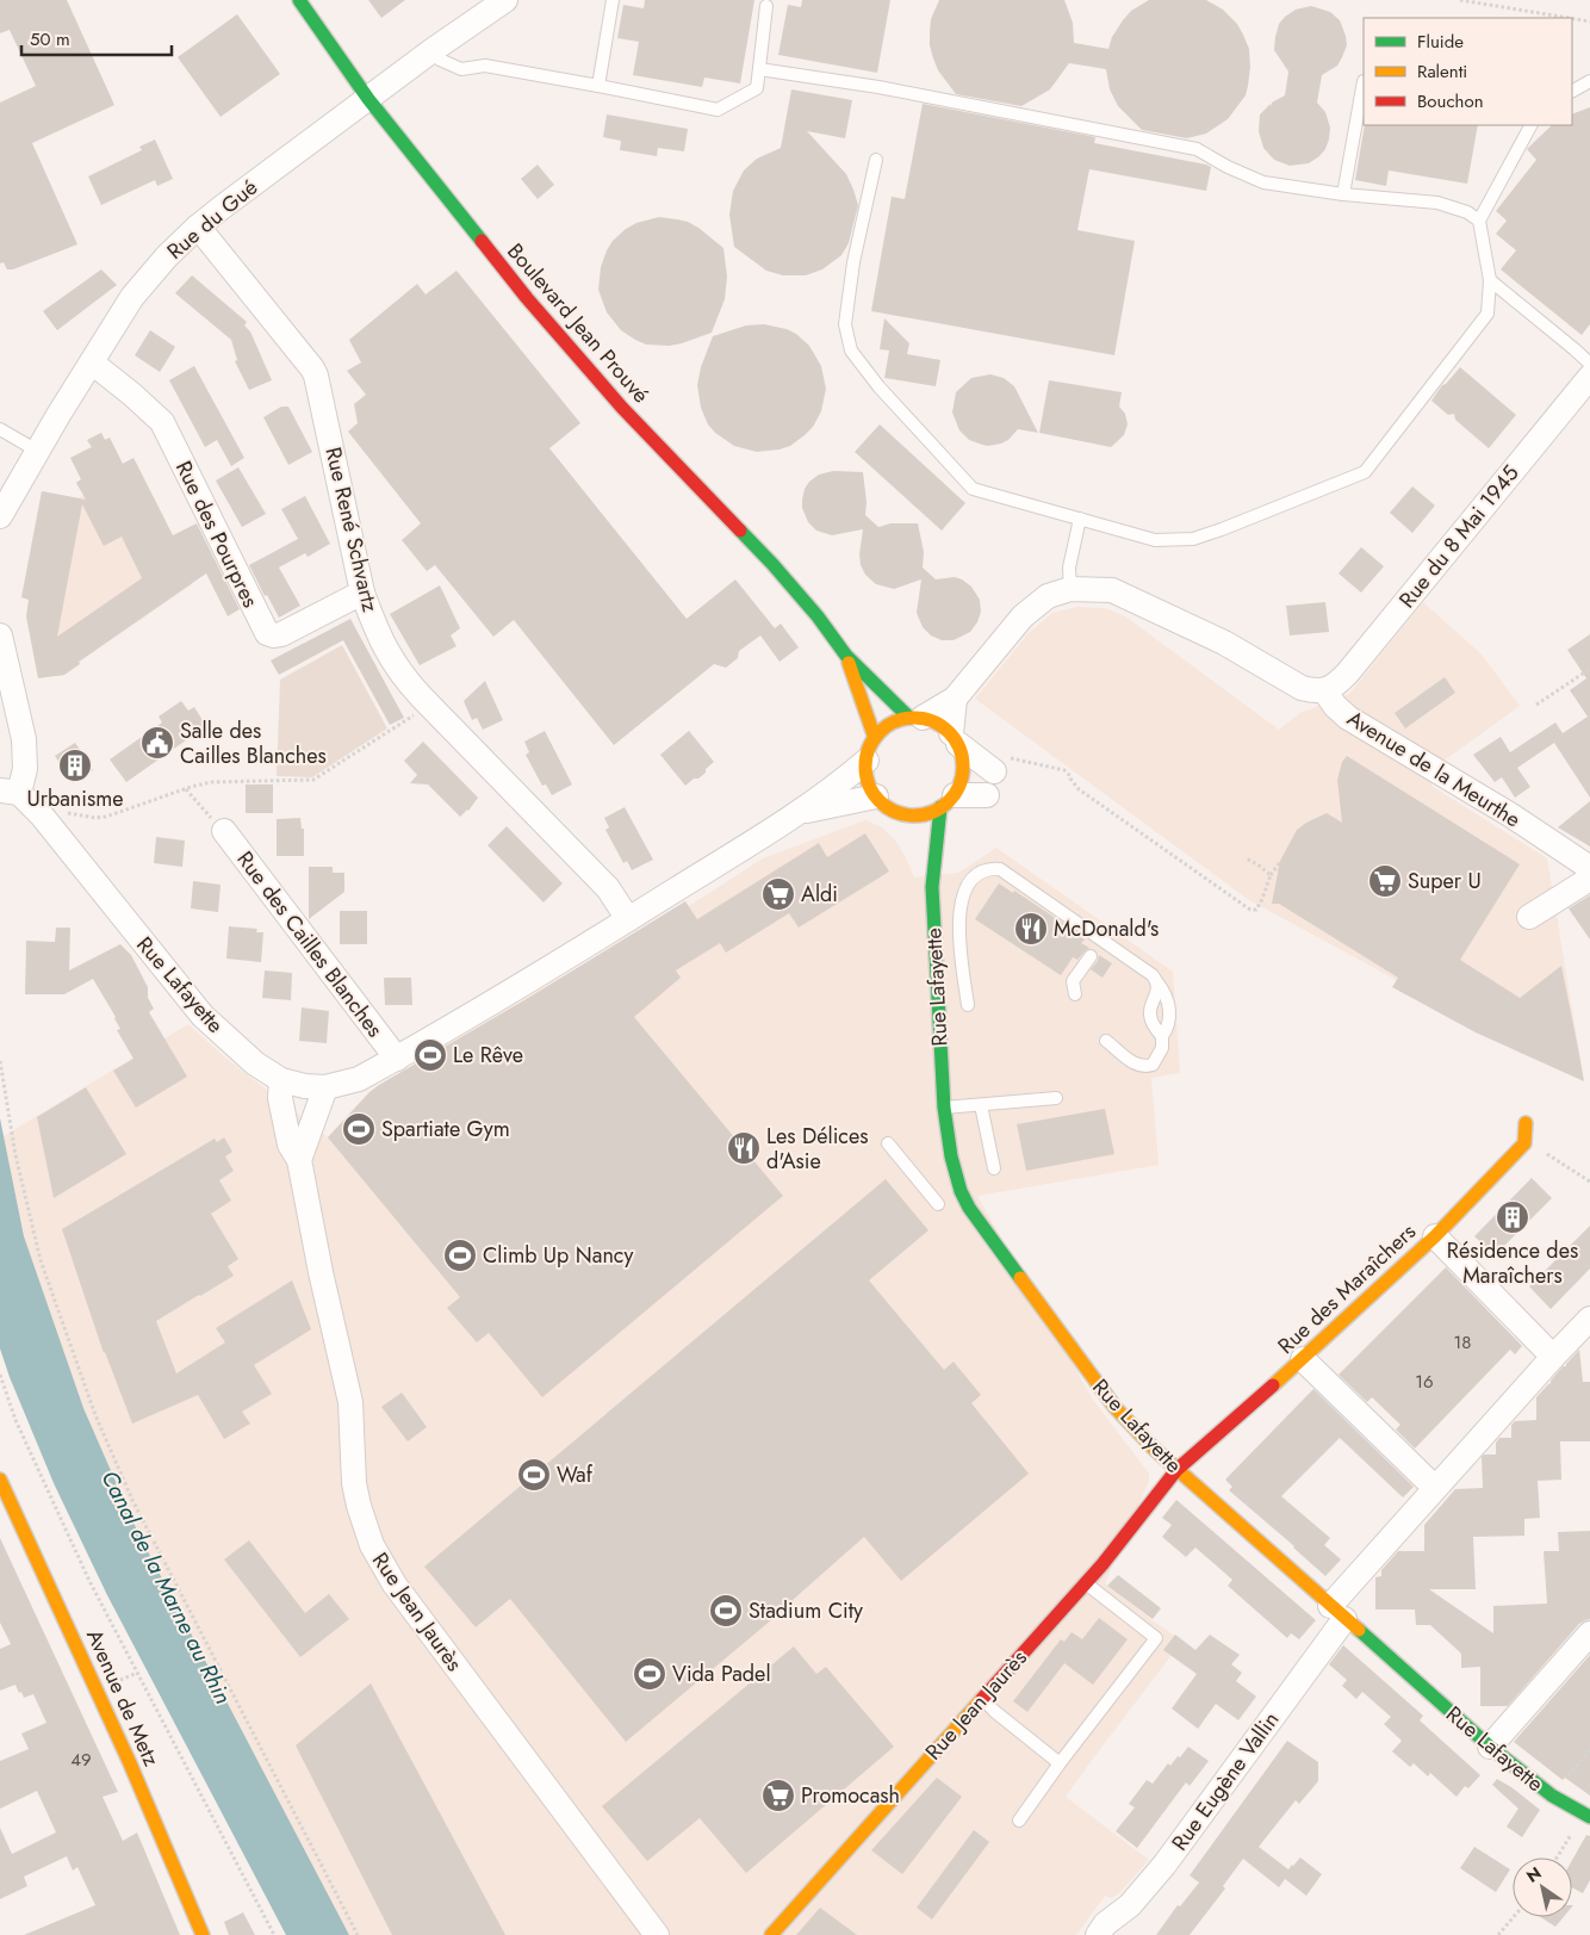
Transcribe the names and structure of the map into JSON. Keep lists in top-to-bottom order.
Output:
{
  "streets": {
    "street": [
      "Rue du Gué",
      "Boulevard Jean Prouvé",
      "Rue René Schvartz",
      "Rue des Pourpres",
      "Rue du 8 Mai 1945",
      "Avenue de la Meurthe",
      "Rue des Cailles Blanches",
      "Rue Lafayette",
      "Rue des Maraîchers",
      "Rue Jean Jaurès",
      "Avenue de Metz",
      "Rue Eugène Vallin"
    ]
  },
  "crossings": [
    ["Rue du Gué", "Boulevard Jean Prouvé"],
    ["Rue du Gué", "Rue René Schvartz"],
    ["Rue du Gué", "Rue des Pourpres"],
    ["Boulevard Jean Prouvé", "Rue Lafayette"],
    ["Rue René Schvartz", "Rue des Pourpres"],
    ["Rue René Schvartz", "Rue Lafayette"],
    ["Rue du 8 Mai 1945", "Avenue de la Meurthe"],
    ["Rue des Cailles Blanches", "Rue Lafayette"],
    ["Rue Lafayette", "Rue des Maraîchers"],
    ["Rue Lafayette", "Rue Jean Jaurès"],
    ["Rue Lafayette", "Rue Eugène Vallin"],
    ["Rue des Maraîchers", "Rue Jean Jaurès"]
  ],
  "water": ["Canal de la Marne au Rhin"],
  "places": {
    "public building": ["Salle des Cailles Blanches"],
    "building": ["Urbanisme", "Résidence des Maraîchers"],
    "supermarket": ["Super U", "Aldi", "Promocash"],
    "restaurant": ["McDonald's", "Les Délices d'Asie"],
    "sports": [
      "Le Rêve",
      "Spartiate Gym",
      "Climb Up Nancy",
      "Waf",
      "Stadium City",
      "Vida Padel"
    ]
  },
  "house_numbers": ["18", "16", "49"],
  "legend": ["Fluide", "Ralenti", "Bouchon"],
  "scale_bar": "50 m",
  "north": "top left"
}
